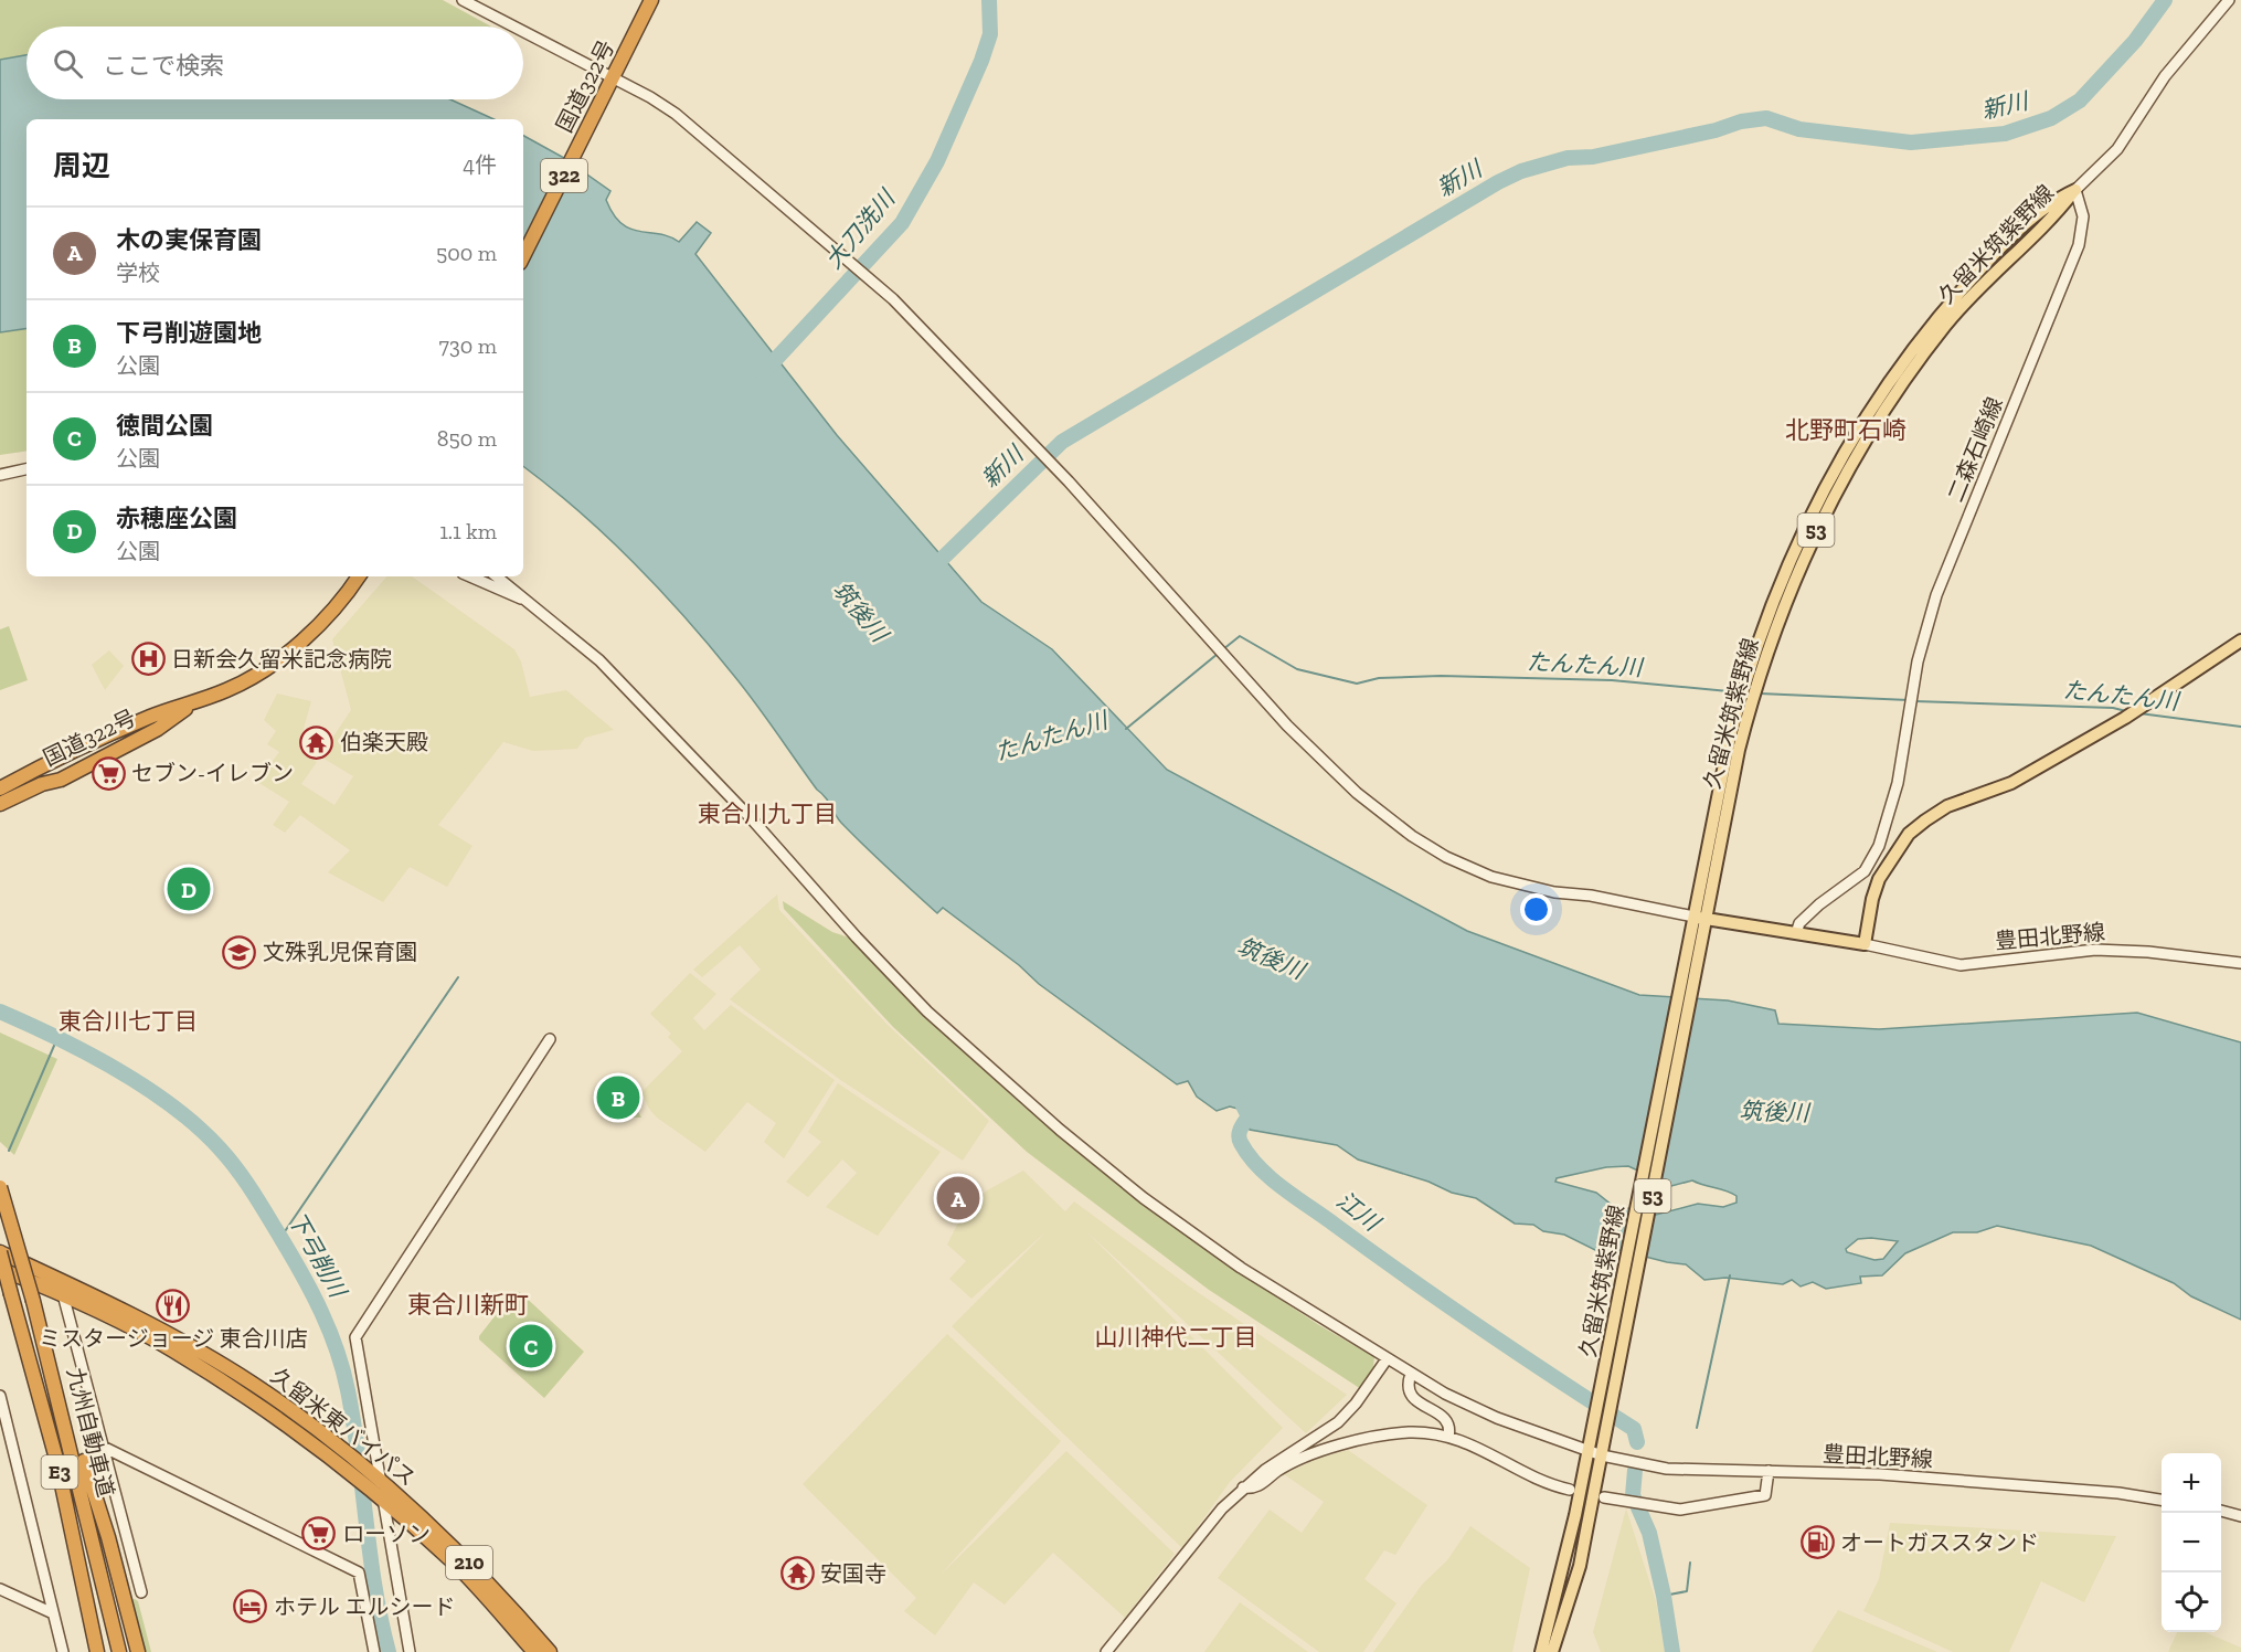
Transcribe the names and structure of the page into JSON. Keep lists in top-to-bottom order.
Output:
{
  "streets": {
    "highway": [
      "国道322号",
      "322",
      "久留米東バイパス",
      "九州自動車道",
      "E3",
      "210"
    ],
    "main road": ["久留米筑紫野線", "53"],
    "street": ["二森石崎線", "豊田北野線"]
  },
  "crossings": [
    ["久留米筑紫野線", "二森石崎線"],
    ["久留米筑紫野線", "豊田北野線"],
    ["久留米東バイパス", "九州自動車道"]
  ],
  "districts": [
    "北野町石崎",
    "東合川九丁目",
    "東合川七丁目",
    "東合川新町",
    "山川神代二丁目"
  ],
  "water": [
    "新川",
    "大刀洗川",
    "筑後川",
    "たんたん川",
    "江川",
    "下弓削川"
  ],
  "places": {
    "hospital": ["日新会久留米記念病院"],
    "temple": ["伯楽天殿", "安国寺"],
    "supermarket": ["セブン-イレブン", "ローソン"],
    "school or university": ["文殊乳児保育園"],
    "restaurant": ["ミスタージョージ 東合川店"],
    "fuel station": ["オートガススタンド"],
    "hotel": ["ホテル エルシード"]
  },
  "page": {
    "search": "ここで検索",
    "heading": ["周辺", "4件"],
    "list": [
      {
        "mark": "A",
        "name": "木の実保育園",
        "note": "学校",
        "value": "500 m"
      },
      {
        "mark": "B",
        "name": "下弓削遊園地",
        "note": "公園",
        "value": "730 m"
      },
      {
        "mark": "C",
        "name": "徳間公園",
        "note": "公園",
        "value": "850 m"
      },
      {
        "mark": "D",
        "name": "赤穂座公園",
        "note": "公園",
        "value": "1.1 km"
      }
    ],
    "pins": [
      "D",
      "B",
      "A",
      "C"
    ],
    "map_buttons": ["+", "−"]
  }
}
